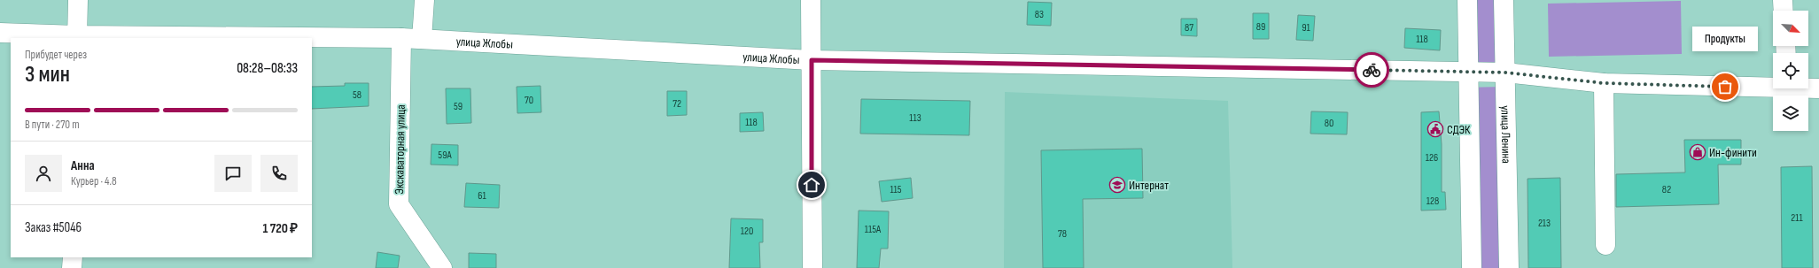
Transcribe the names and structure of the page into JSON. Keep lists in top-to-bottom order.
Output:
{
  "streets": {
    "street": ["улица Жлобы", "улица Ленина", "Экскаваторная улица"]
  },
  "crossings": [
    ["улица Жлобы", "улица Ленина"],
    ["улица Жлобы", "Экскаваторная улица"]
  ],
  "places": {
    "other": ["Продукты"],
    "public building": ["СДЭК"],
    "shop": ["Ин-финити"],
    "school or university": ["Интернат"]
  },
  "house_numbers": [
    "83",
    "89",
    "87",
    "91",
    "118",
    "58",
    "70",
    "72",
    "59",
    "113",
    "118",
    "80",
    "59А",
    "126",
    "115",
    "82",
    "61",
    "128",
    "211",
    "213",
    "115А",
    "120",
    "78"
  ],
  "north": "bottom right",
  "page": {
    "bubble": "Продукты",
    "heading": ["3 мин", "Прибудет через", "08:28–08:33"],
    "panel": [
      "Анна",
      "Курьер · 4.8",
      "Заказ #5046",
      "1 720 ₽"
    ],
    "bar": "В пути · 270 m"
  }
}
